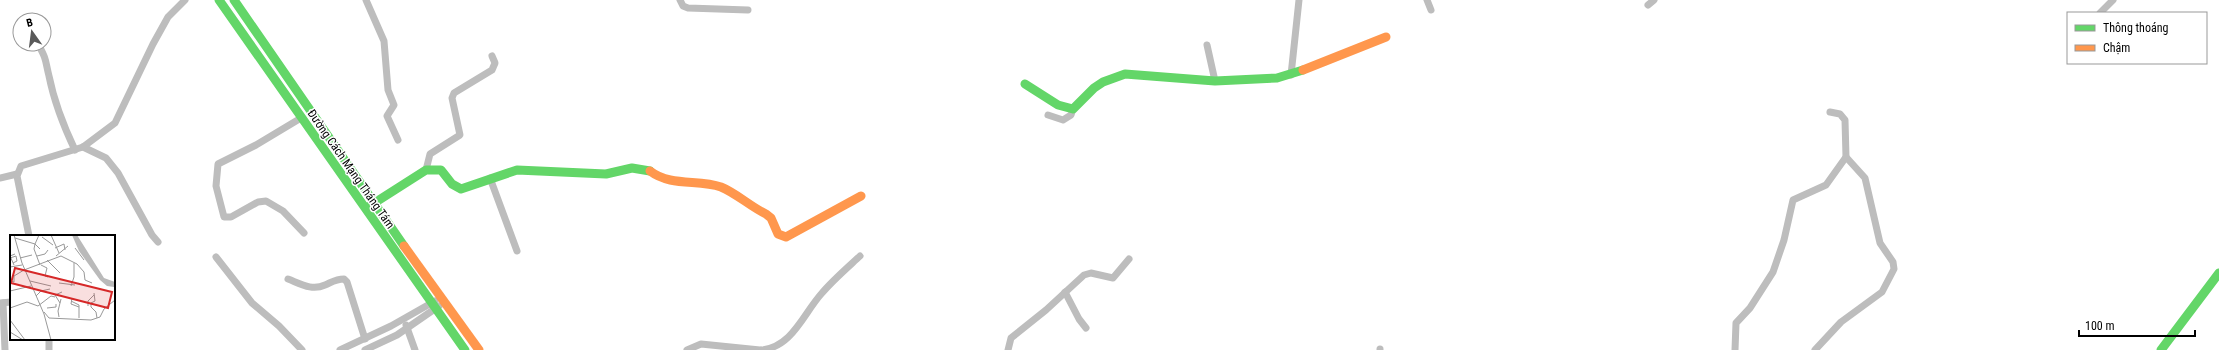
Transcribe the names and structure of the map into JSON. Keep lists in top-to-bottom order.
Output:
{
  "streets": {
    "street": ["Đường Cách Mạng Tháng Tám"]
  },
  "legend": ["Thông thoáng", "Chậm"],
  "scale_bar": "100 m",
  "north": "top"
}
